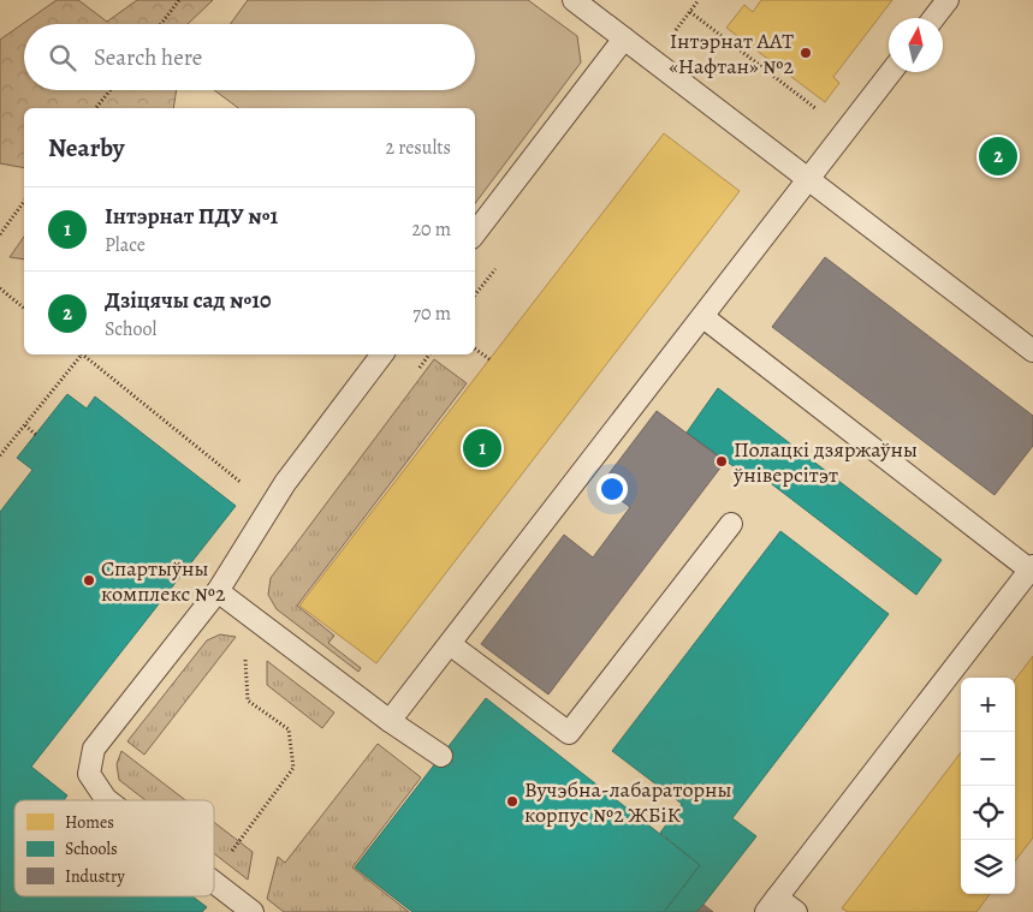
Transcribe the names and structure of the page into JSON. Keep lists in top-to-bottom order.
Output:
{
  "places": [
    "Інтэрнат ААТ «Нафтан» №2",
    "Полацкі дзяржаўны ўніверсітэт",
    "Спартыўны комплекс №2",
    "Вучэбна-лабараторны корпус №2 ЖБіК"
  ],
  "legend": ["Homes", "Schools", "Industry"],
  "north": "top",
  "page": {
    "search": "Search here",
    "heading": ["Nearby", "2 results"],
    "pins": ["2", "1"],
    "list": [
      {
        "mark": "1",
        "name": "Інтэрнат ПДУ №1",
        "note": "Place",
        "value": "20 m"
      },
      {
        "mark": "2",
        "name": "Дзіцячы сад №10",
        "note": "School",
        "value": "70 m"
      }
    ],
    "map_buttons": ["+", "−"]
  }
}
